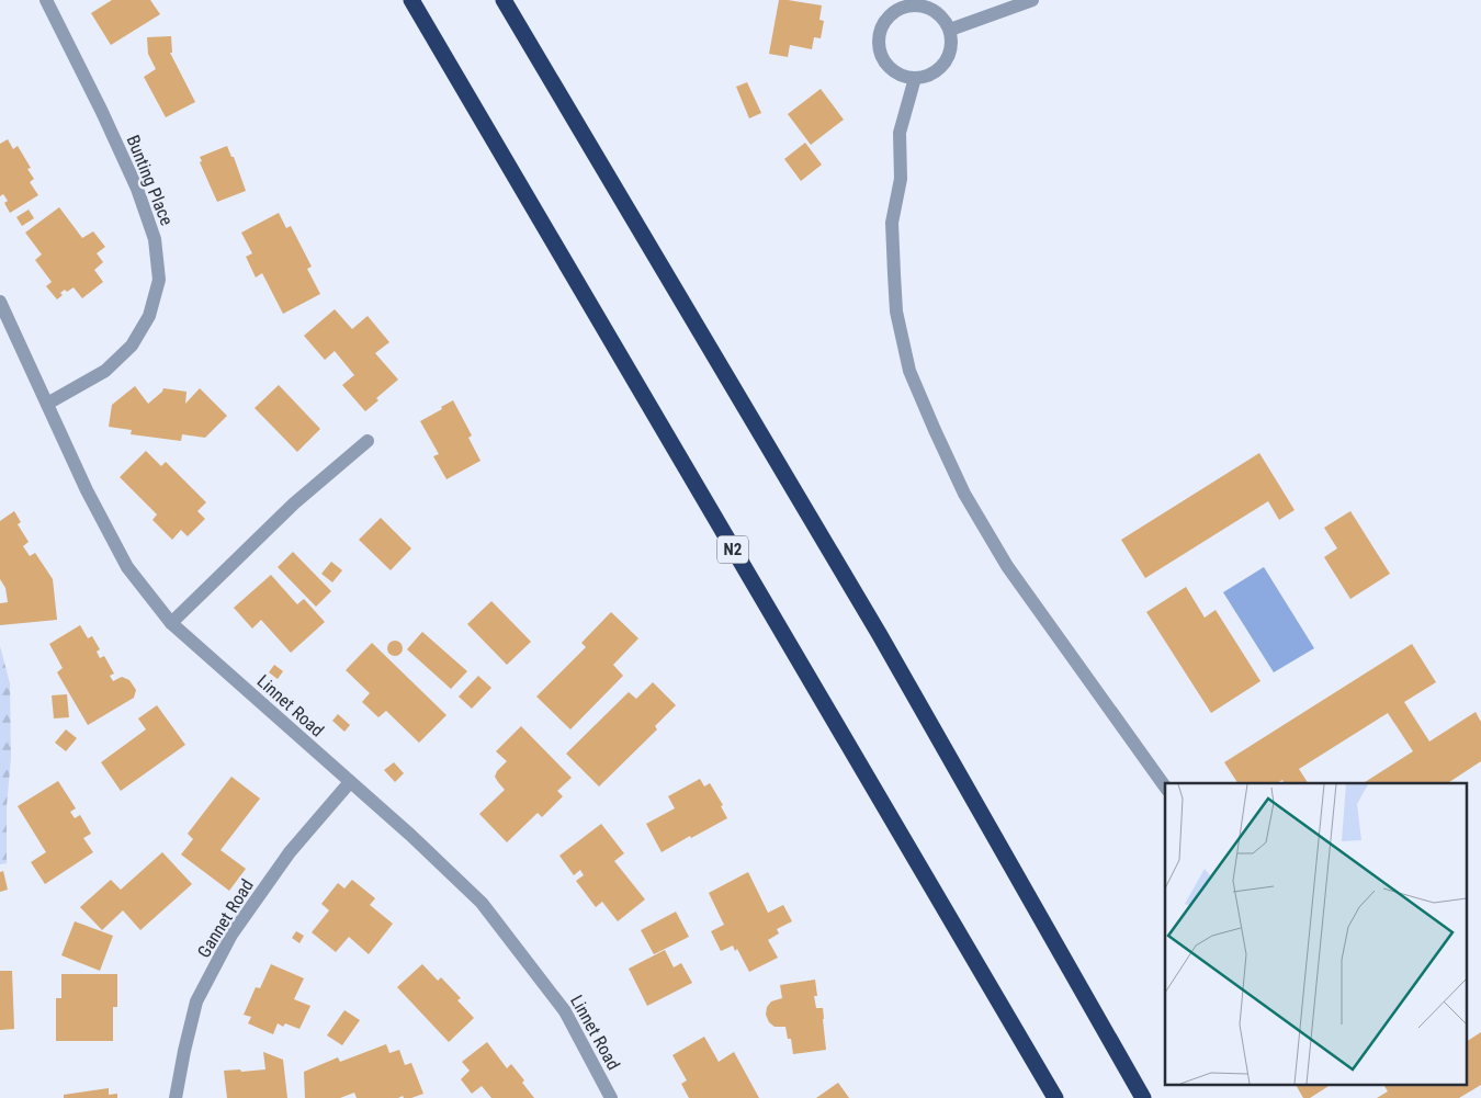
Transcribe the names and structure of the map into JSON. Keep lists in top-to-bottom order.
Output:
{
  "streets": {
    "highway": ["N2"],
    "street": ["Bunting Place", "Linnet Road", "Gannet Road"]
  },
  "crossings": [
    ["Bunting Place", "Linnet Road"],
    ["Linnet Road", "Gannet Road"]
  ]
}
